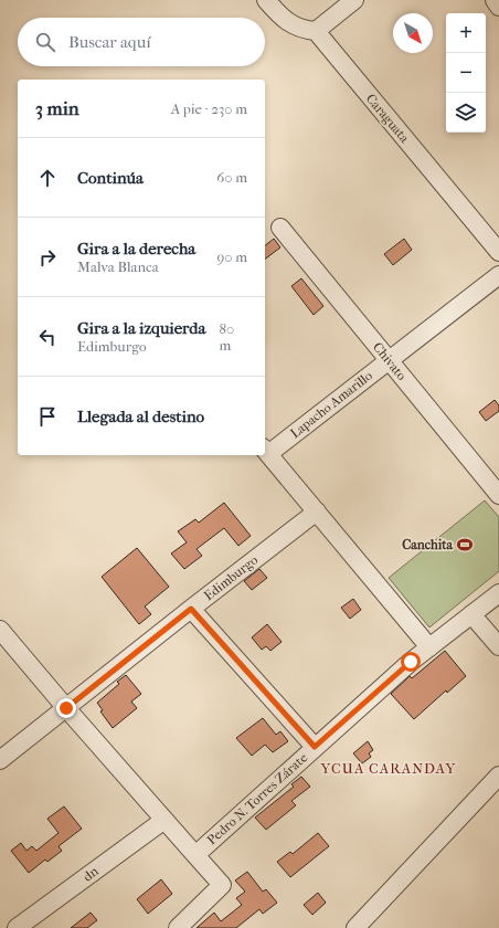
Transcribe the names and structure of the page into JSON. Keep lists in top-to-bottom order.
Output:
{
  "streets": {
    "street": [
      "Caraguata",
      "Chivato",
      "Lapacho Amarillo",
      "Edimburgo",
      "Pedro N. Torres Zárate",
      "dn"
    ]
  },
  "crossings": [
    ["Chivato", "Lapacho Amarillo"]
  ],
  "districts": ["YCUA CARANDAY"],
  "places": {
    "sports": ["Canchita"]
  },
  "north": "bottom right",
  "page": {
    "map_buttons": ["+", "−"],
    "search": "Buscar aquí",
    "heading": ["3 min", "A pie · 230 m"],
    "list": [
      ["Continúa", "60 m"],
      ["Gira a la derecha", "Malva Blanca", "90 m"],
      ["Gira a la izquierda", "Edimburgo", "80 m"],
      "Llegada al destino"
    ]
  }
}
